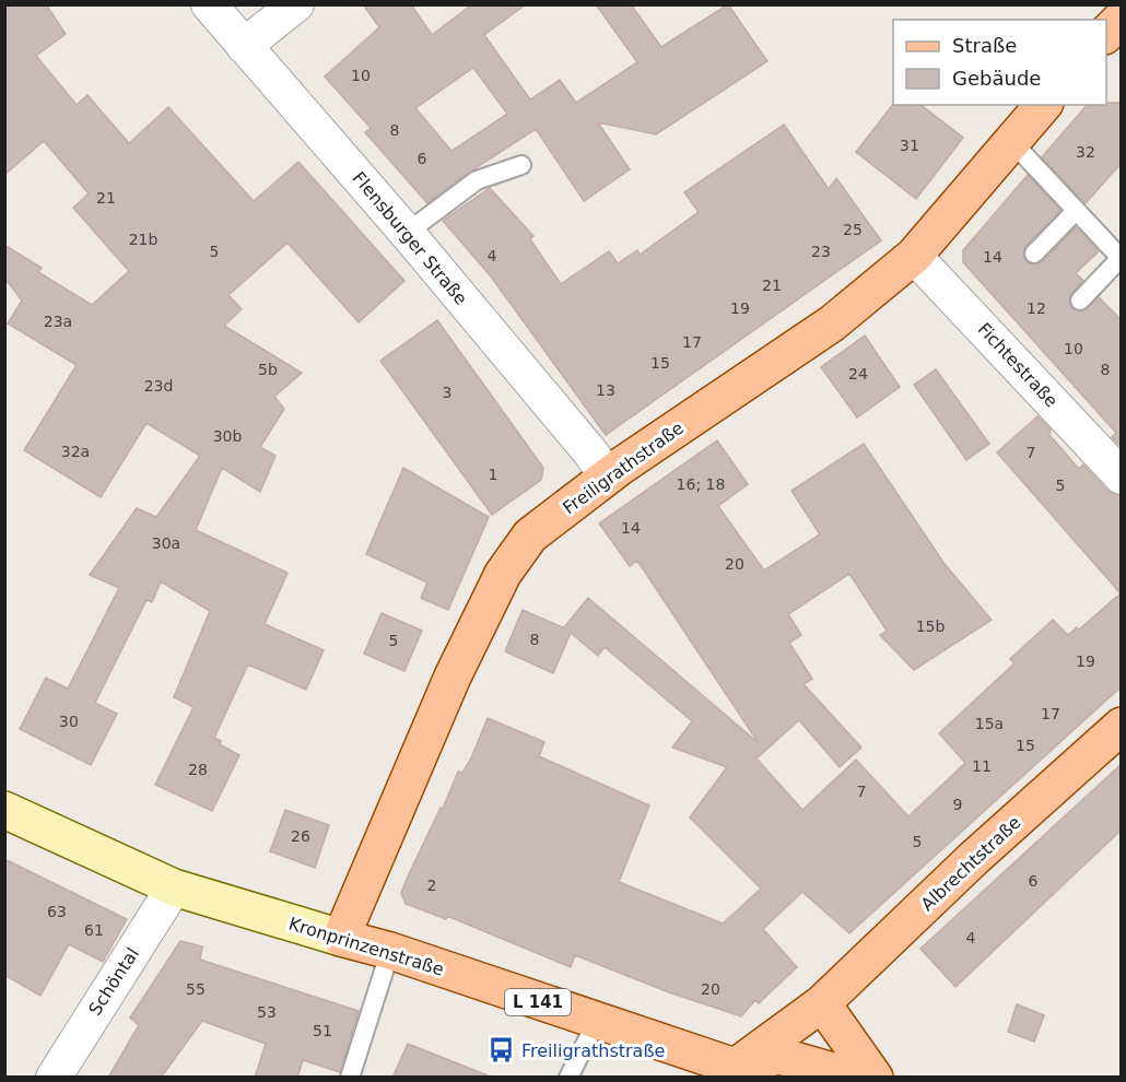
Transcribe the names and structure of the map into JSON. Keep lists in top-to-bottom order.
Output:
{
  "streets": {
    "main road": [
      "Freiligrathstraße",
      "Albrechtstraße",
      "Kronprinzenstraße",
      "L 141"
    ],
    "street": ["Flensburger Straße", "Fichtestraße", "Schöntal"]
  },
  "crossings": [
    ["Flensburger Straße", "Freiligrathstraße"],
    ["Fichtestraße", "Freiligrathstraße"],
    ["Freiligrathstraße", "Kronprinzenstraße"],
    ["Albrechtstraße", "Kronprinzenstraße"],
    ["Kronprinzenstraße", "Schöntal"]
  ],
  "places": {
    "bus stop": ["Freiligrathstraße"]
  },
  "house_numbers": [
    "10",
    "8",
    "31",
    "32",
    "6",
    "21",
    "25",
    "21b",
    "5",
    "23",
    "4",
    "14",
    "21",
    "19",
    "12",
    "23a",
    "17",
    "10",
    "15",
    "5b",
    "8",
    "24",
    "23d",
    "13",
    "3",
    "30b",
    "32a",
    "7",
    "1",
    "16; 18",
    "5",
    "14",
    "30a",
    "20",
    "15b",
    "8",
    "5",
    "19",
    "17",
    "30",
    "15a",
    "15",
    "11",
    "28",
    "7",
    "9",
    "26",
    "5",
    "6",
    "2",
    "63",
    "61",
    "4",
    "55",
    "20",
    "53",
    "51"
  ],
  "legend": ["Straße", "Gebäude"]
}
